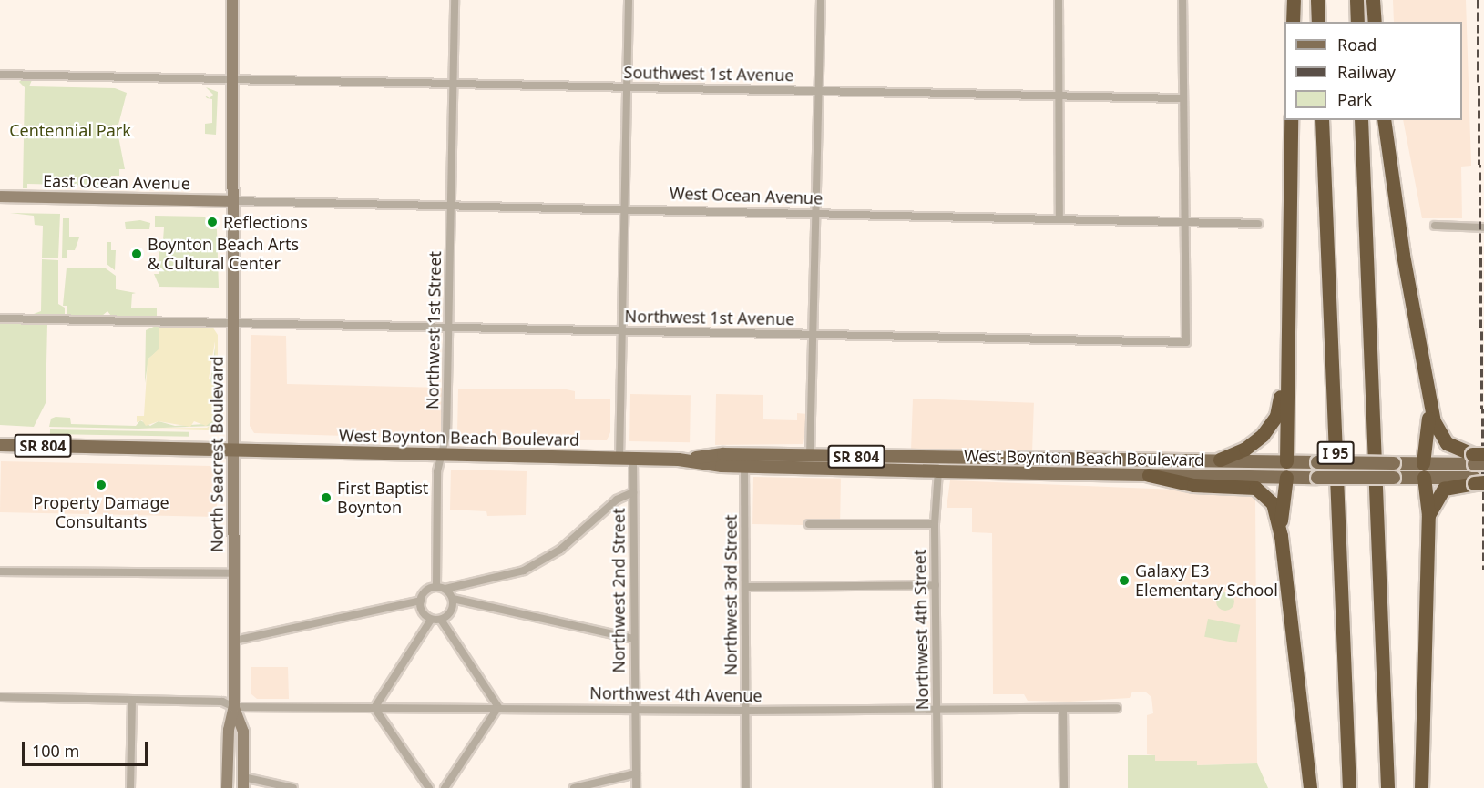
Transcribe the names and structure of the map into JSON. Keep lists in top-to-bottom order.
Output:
{
  "streets": {
    "highway": ["I 95"],
    "main road": ["West Boynton Beach Boulevard", "SR 804"],
    "street": [
      "Southwest 1st Avenue",
      "East Ocean Avenue",
      "West Ocean Avenue",
      "Northwest 1st Avenue",
      "Northwest 1st Street",
      "North Seacrest Boulevard",
      "Northwest 2nd Street",
      "Northwest 3rd Street",
      "Northwest 4th Street",
      "Northwest 4th Avenue"
    ]
  },
  "crossings": [
    ["Southwest 1st Avenue", "Northwest 1st Street"],
    ["Southwest 1st Avenue", "North Seacrest Boulevard"],
    ["East Ocean Avenue", "West Ocean Avenue"],
    ["East Ocean Avenue", "North Seacrest Boulevard"],
    ["West Ocean Avenue", "Northwest 1st Avenue"],
    ["West Ocean Avenue", "Northwest 1st Street"],
    ["West Ocean Avenue", "North Seacrest Boulevard"],
    ["Northwest 1st Avenue", "Northwest 1st Street"],
    ["Northwest 1st Avenue", "North Seacrest Boulevard"],
    ["Northwest 1st Street", "West Boynton Beach Boulevard"],
    ["West Boynton Beach Boulevard", "SR 804"],
    ["West Boynton Beach Boulevard", "North Seacrest Boulevard"],
    ["West Boynton Beach Boulevard", "Northwest 2nd Street"],
    ["West Boynton Beach Boulevard", "Northwest 3rd Street"],
    ["West Boynton Beach Boulevard", "Northwest 4th Street"],
    ["SR 804", "North Seacrest Boulevard"],
    ["North Seacrest Boulevard", "Northwest 4th Avenue"],
    ["Northwest 2nd Street", "Northwest 4th Avenue"],
    ["Northwest 3rd Street", "Northwest 4th Avenue"],
    ["Northwest 4th Street", "Northwest 4th Avenue"]
  ],
  "parks": ["Centennial Park"],
  "places": [
    "Reflections",
    "Boynton Beach Arts & Cultural Center",
    "Property Damage Consultants",
    "First Baptist Boynton",
    "Galaxy E3 Elementary School"
  ],
  "legend": ["Road", "Railway", "Park"],
  "scale_bar": "100 m"
}
